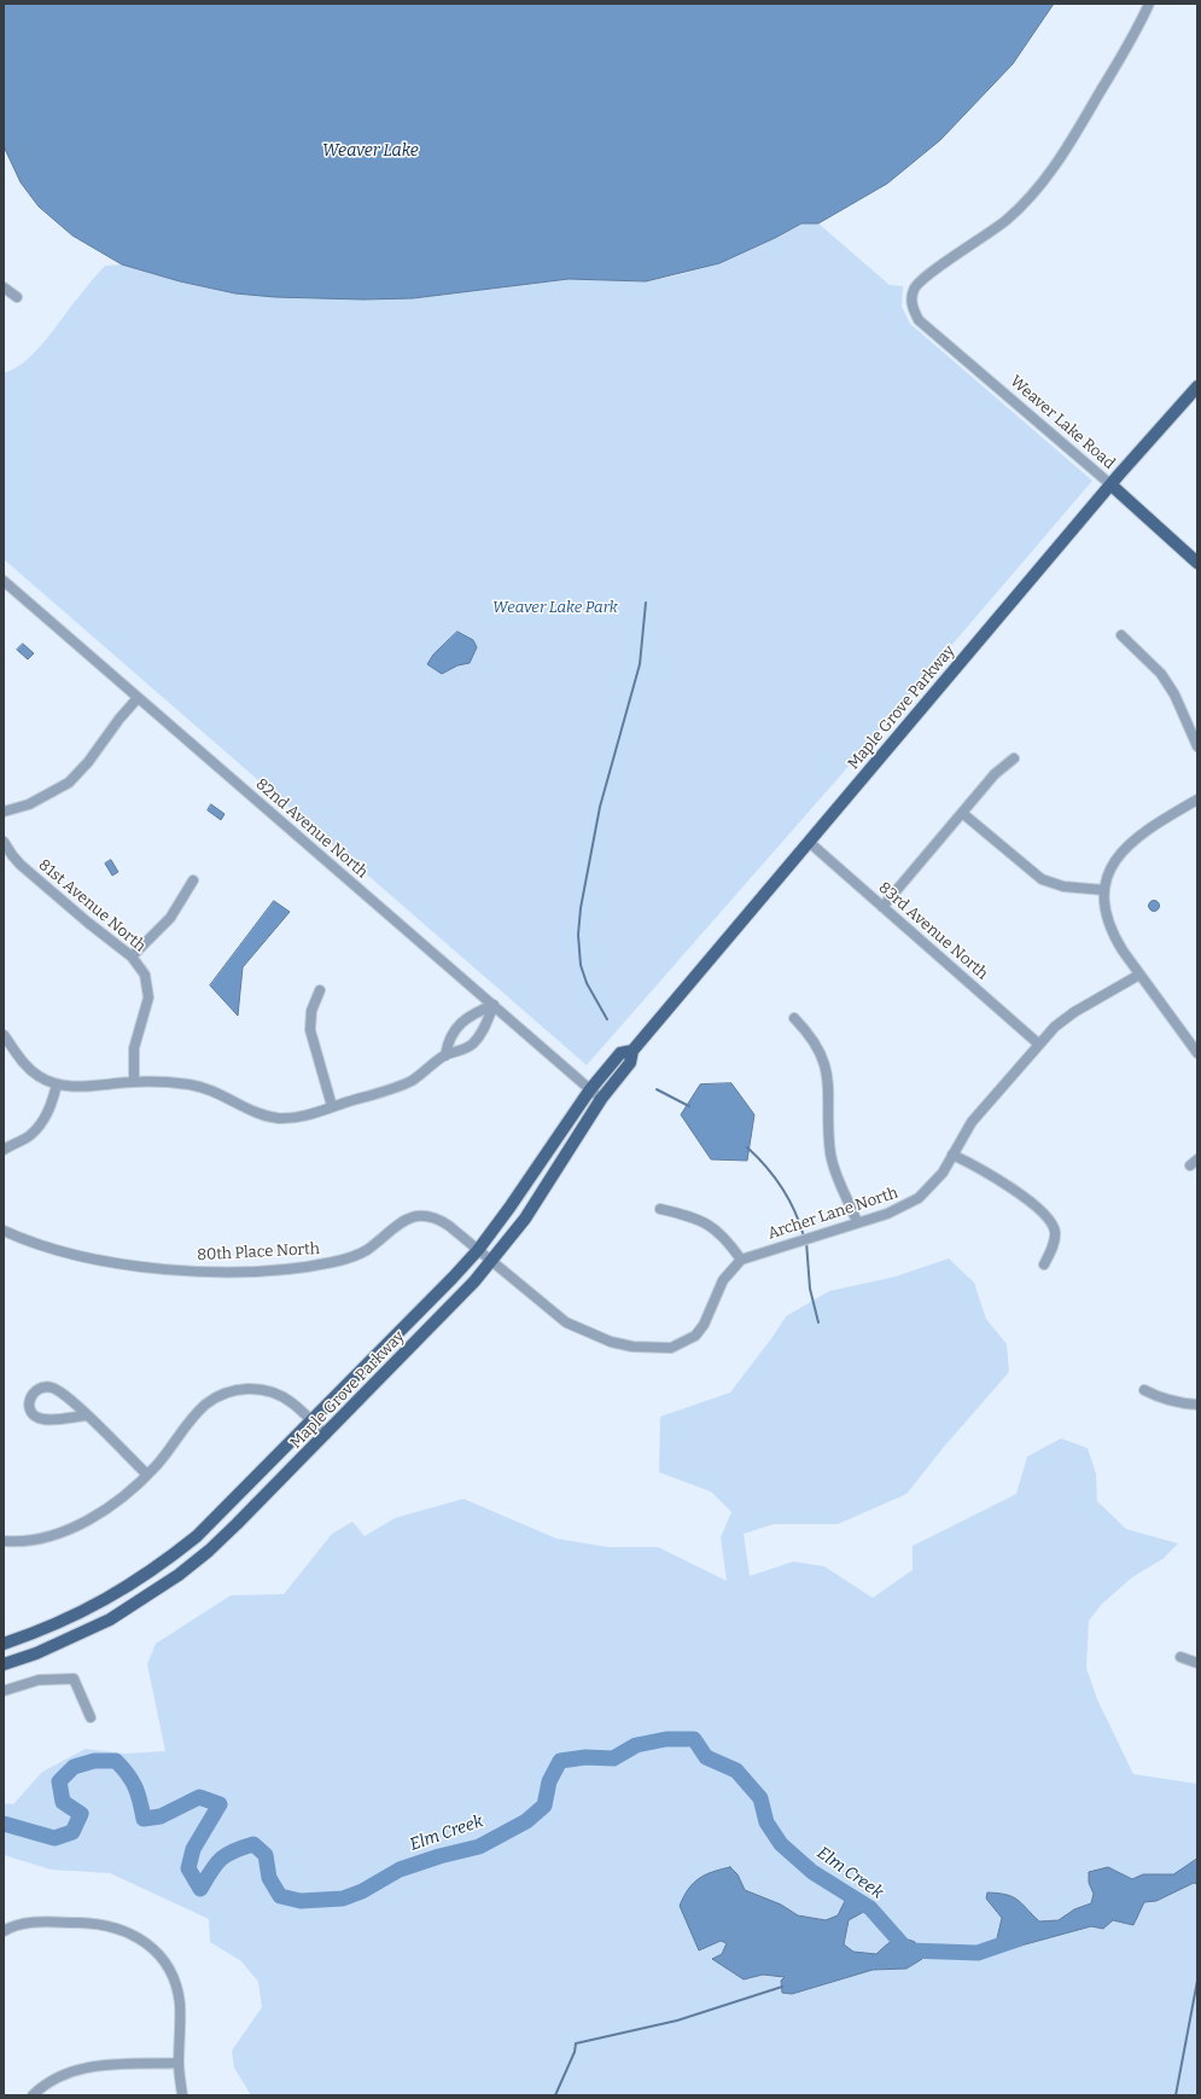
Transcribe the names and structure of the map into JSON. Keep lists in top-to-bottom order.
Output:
{
  "streets": {
    "main road": ["Weaver Lake Road", "Maple Grove Parkway"],
    "street": [
      "82nd Avenue North",
      "81st Avenue North",
      "83rd Avenue North",
      "Archer Lane North",
      "80th Place North"
    ]
  },
  "crossings": [
    ["Weaver Lake Road", "Maple Grove Parkway"],
    ["Maple Grove Parkway", "82nd Avenue North"],
    ["Maple Grove Parkway", "83rd Avenue North"],
    ["Maple Grove Parkway", "Archer Lane North"],
    ["Maple Grove Parkway", "80th Place North"],
    ["83rd Avenue North", "Archer Lane North"],
    ["Archer Lane North", "80th Place North"]
  ],
  "water": ["Weaver Lake", "Elm Creek"],
  "parks": ["Weaver Lake Park"]
}
